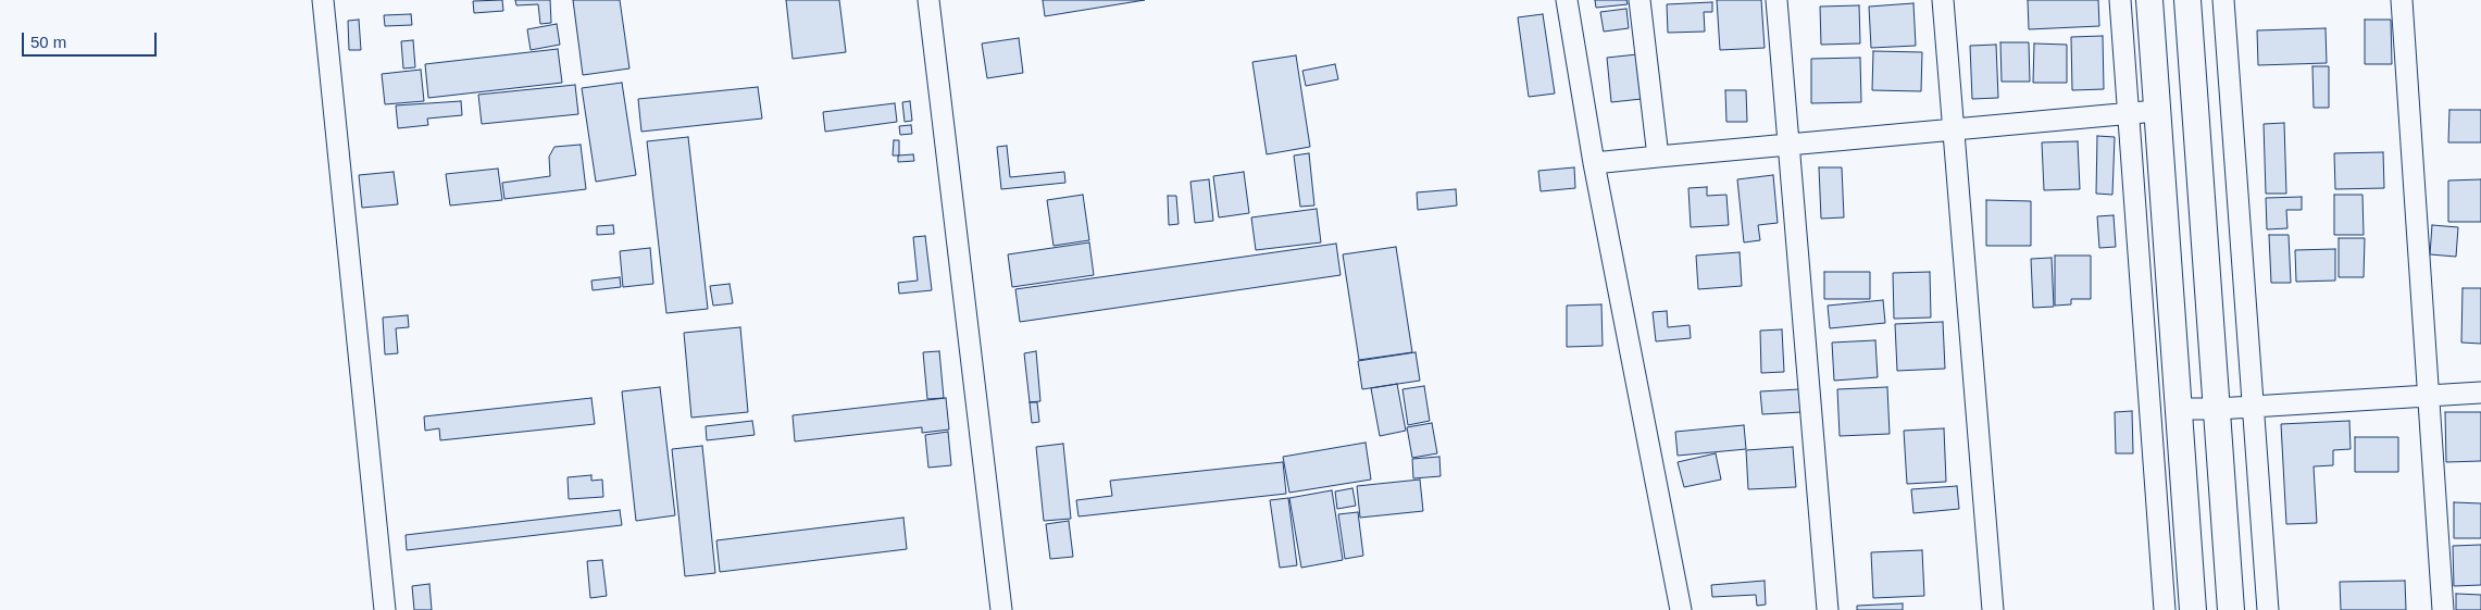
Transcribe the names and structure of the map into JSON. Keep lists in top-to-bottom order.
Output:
{
  "scale_bar": "50 m"
}
